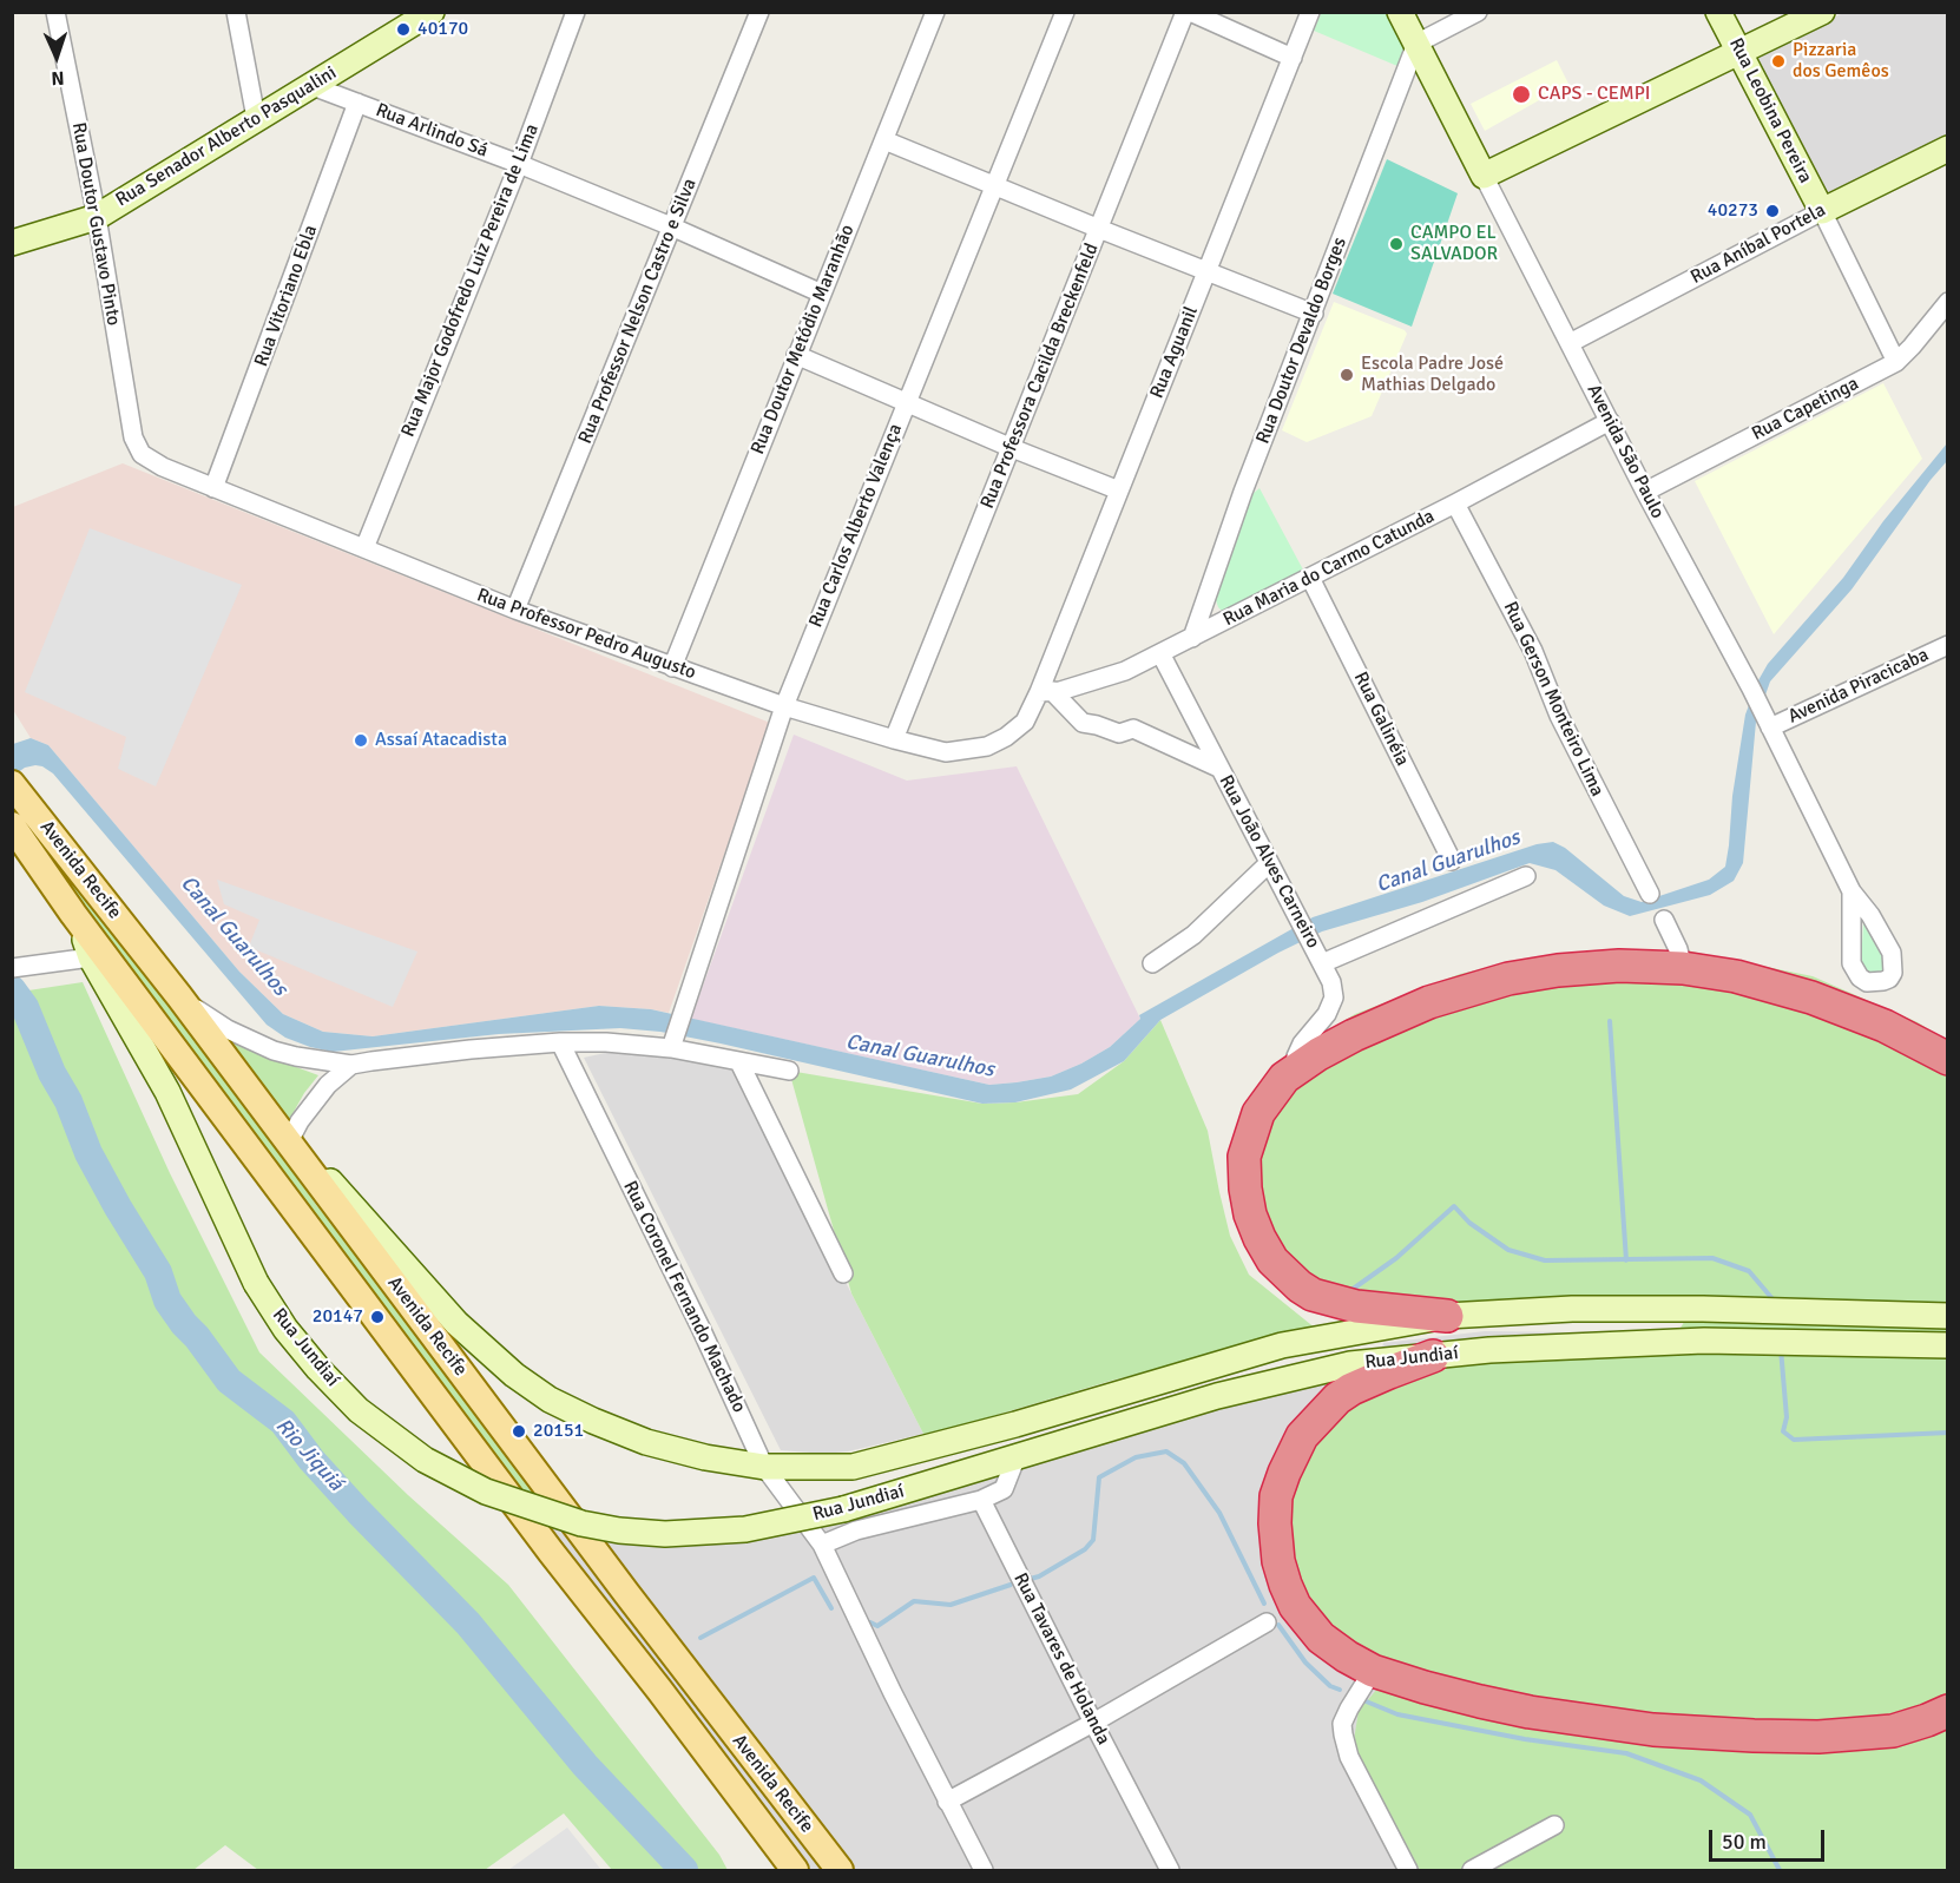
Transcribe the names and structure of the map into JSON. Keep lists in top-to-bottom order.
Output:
{
  "streets": {
    "main road": [
      "Rua Leobina Pereira",
      "Rua Senador Alberto Pasqualini",
      "Rua Aníbal Portela",
      "Avenida São Paulo",
      "Avenida Recife",
      "Rua Jundiaí"
    ],
    "street": [
      "Rua Arlindo Sá",
      "Rua Doutor Gustavo Pinto",
      "Rua Major Godofredo Luiz Pereira de Lima",
      "Rua Vitoriano Ebla",
      "Rua Professor Nelson Castro e Silva",
      "Rua Doutor Metódio Maranhão",
      "Rua Doutor Devaldo Borges",
      "Rua Aguanil",
      "Rua Professora Cacilda Breckenfeld",
      "Rua Capetinga",
      "Rua Carlos Alberto Valença",
      "Rua Maria do Carmo Catunda",
      "Rua Professor Pedro Augusto",
      "Avenida Piracicaba",
      "Rua Gerson Monteiro Lima",
      "Rua Galinéia",
      "Rua João Alves Carneiro",
      "Rua Coronel Fernando Machado",
      "Rua Tavares de Holanda"
    ]
  },
  "crossings": [
    ["Rua Leobina Pereira", "Rua Aníbal Portela"],
    ["Rua Leobina Pereira", "Rua Capetinga"],
    ["Rua Arlindo Sá", "Rua Senador Alberto Pasqualini"],
    ["Rua Arlindo Sá", "Rua Major Godofredo Luiz Pereira de Lima"],
    ["Rua Arlindo Sá", "Rua Vitoriano Ebla"],
    ["Rua Arlindo Sá", "Rua Professor Nelson Castro e Silva"],
    ["Rua Arlindo Sá", "Rua Doutor Metódio Maranhão"],
    ["Rua Senador Alberto Pasqualini", "Rua Doutor Gustavo Pinto"],
    ["Rua Doutor Gustavo Pinto", "Rua Professor Pedro Augusto"],
    ["Rua Aníbal Portela", "Avenida São Paulo"],
    ["Rua Major Godofredo Luiz Pereira de Lima", "Rua Professor Pedro Augusto"],
    ["Rua Vitoriano Ebla", "Rua Professor Pedro Augusto"],
    ["Rua Professor Nelson Castro e Silva", "Rua Professor Pedro Augusto"],
    ["Rua Doutor Metódio Maranhão", "Rua Professor Pedro Augusto"],
    ["Rua Doutor Devaldo Borges", "Avenida São Paulo"],
    ["Rua Doutor Devaldo Borges", "Rua Maria do Carmo Catunda"],
    ["Rua Aguanil", "Rua Maria do Carmo Catunda"],
    ["Rua Aguanil", "Rua Professor Pedro Augusto"],
    ["Rua Professora Cacilda Breckenfeld", "Rua Professor Pedro Augusto"],
    ["Rua Capetinga", "Avenida São Paulo"],
    ["Avenida São Paulo", "Rua Maria do Carmo Catunda"],
    ["Avenida São Paulo", "Avenida Piracicaba"],
    ["Rua Carlos Alberto Valença", "Rua Professor Pedro Augusto"],
    ["Rua Maria do Carmo Catunda", "Rua Professor Pedro Augusto"],
    ["Rua Maria do Carmo Catunda", "Rua Gerson Monteiro Lima"],
    ["Rua Maria do Carmo Catunda", "Rua Galinéia"],
    ["Rua Maria do Carmo Catunda", "Rua João Alves Carneiro"],
    ["Avenida Recife", "Rua Jundiaí"],
    ["Rua Coronel Fernando Machado", "Rua Jundiaí"]
  ],
  "water": ["Canal Guarulhos", "Rio Jiquiá"],
  "places": [
    "40170",
    "Pizzaria dos Gemêos",
    "CAPS - CEMPI",
    "40273",
    "CAMPO EL SALVADOR",
    "Escola Padre José Mathias Delgado",
    "Assaí Atacadista",
    "20147",
    "20151"
  ],
  "scale_bar": "50 m",
  "north": "bottom"
}
